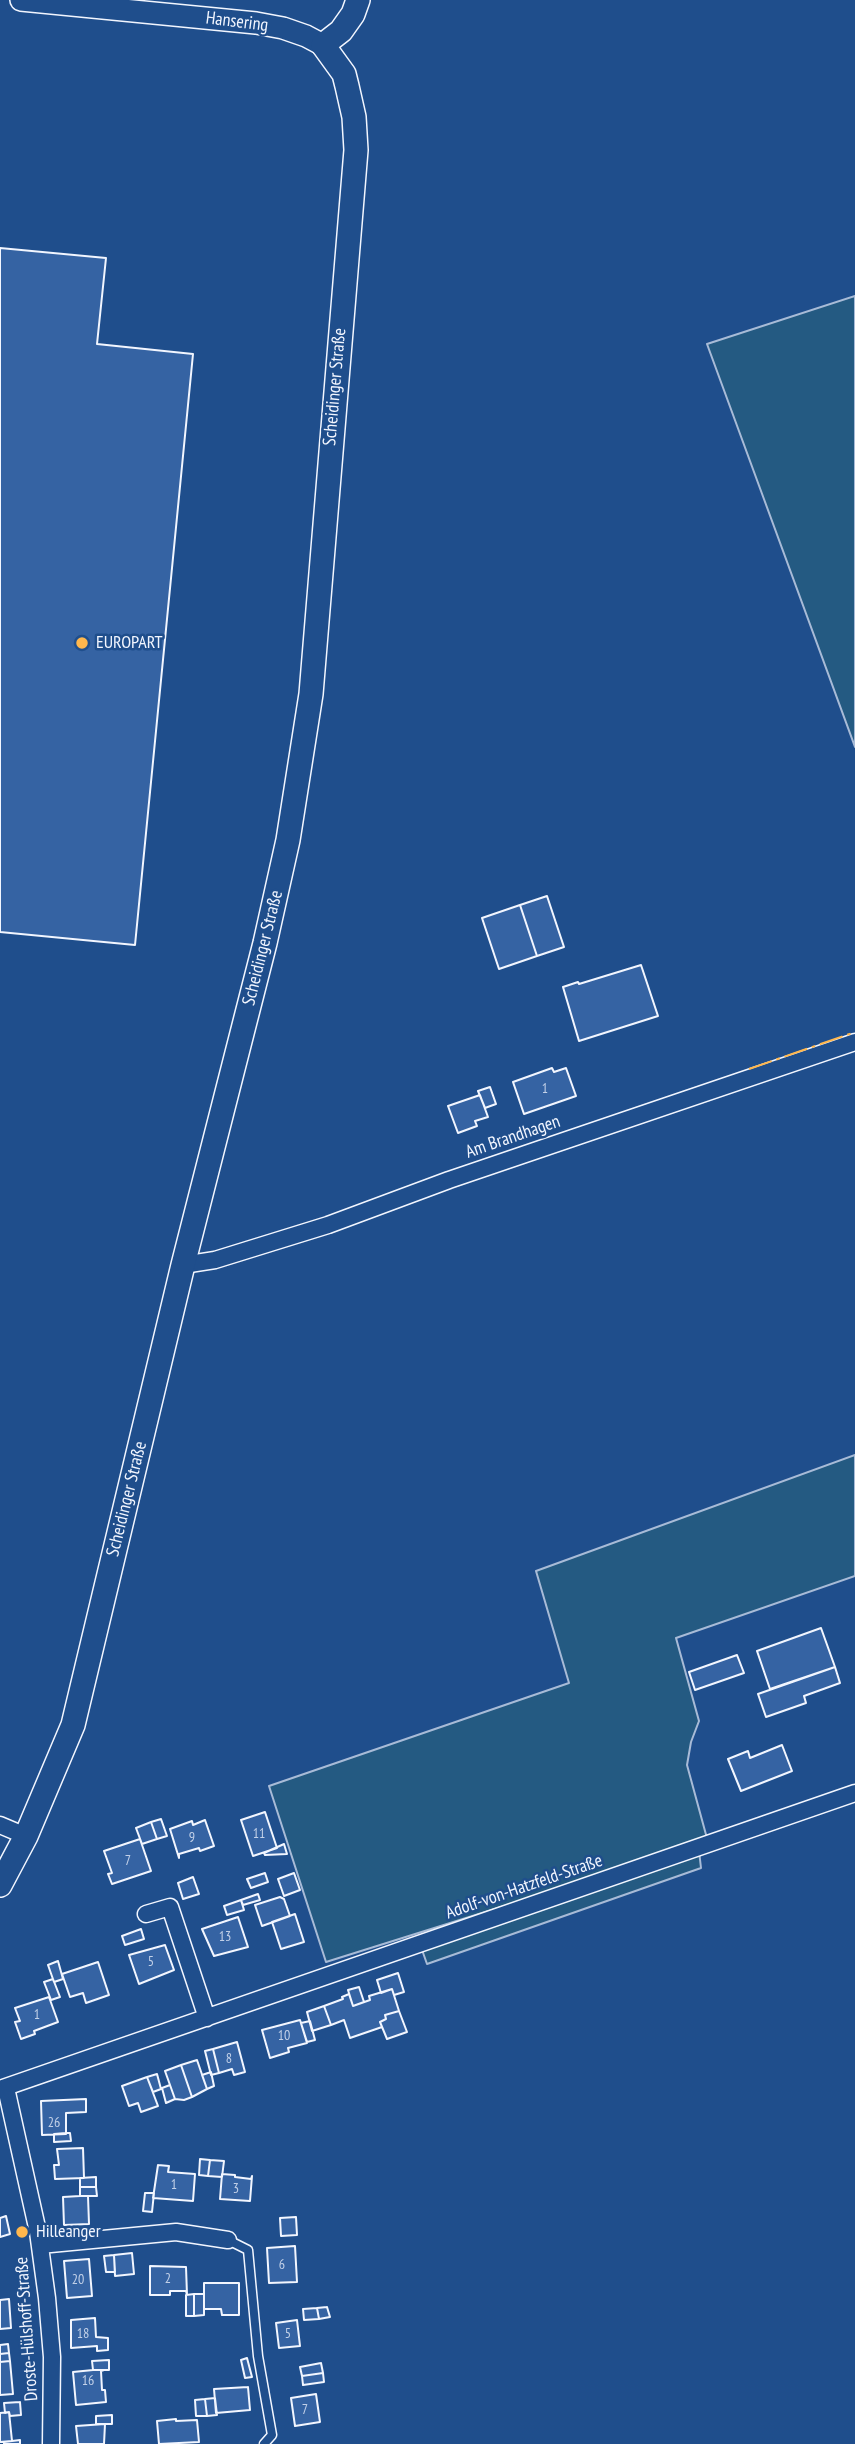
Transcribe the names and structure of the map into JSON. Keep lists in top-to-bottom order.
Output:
{
  "streets": {
    "main road": ["Scheidinger Straße"],
    "street": [
      "Hansering",
      "Am Brandhagen",
      "Adolf-von-Hatzfeld-Straße",
      "Droste-Hülshoff-Straße"
    ]
  },
  "crossings": [
    ["Hansering", "Scheidinger Straße"],
    ["Scheidinger Straße", "Am Brandhagen"],
    ["Adolf-von-Hatzfeld-Straße", "Droste-Hülshoff-Straße"]
  ],
  "places": ["EUROPART", "Hilleanger"],
  "house_numbers": [
    "1",
    "11",
    "9",
    "7",
    "13",
    "5",
    "1",
    "10",
    "8",
    "26",
    "1",
    "3",
    "6",
    "2",
    "20",
    "18",
    "5",
    "16",
    "7"
  ]
}
